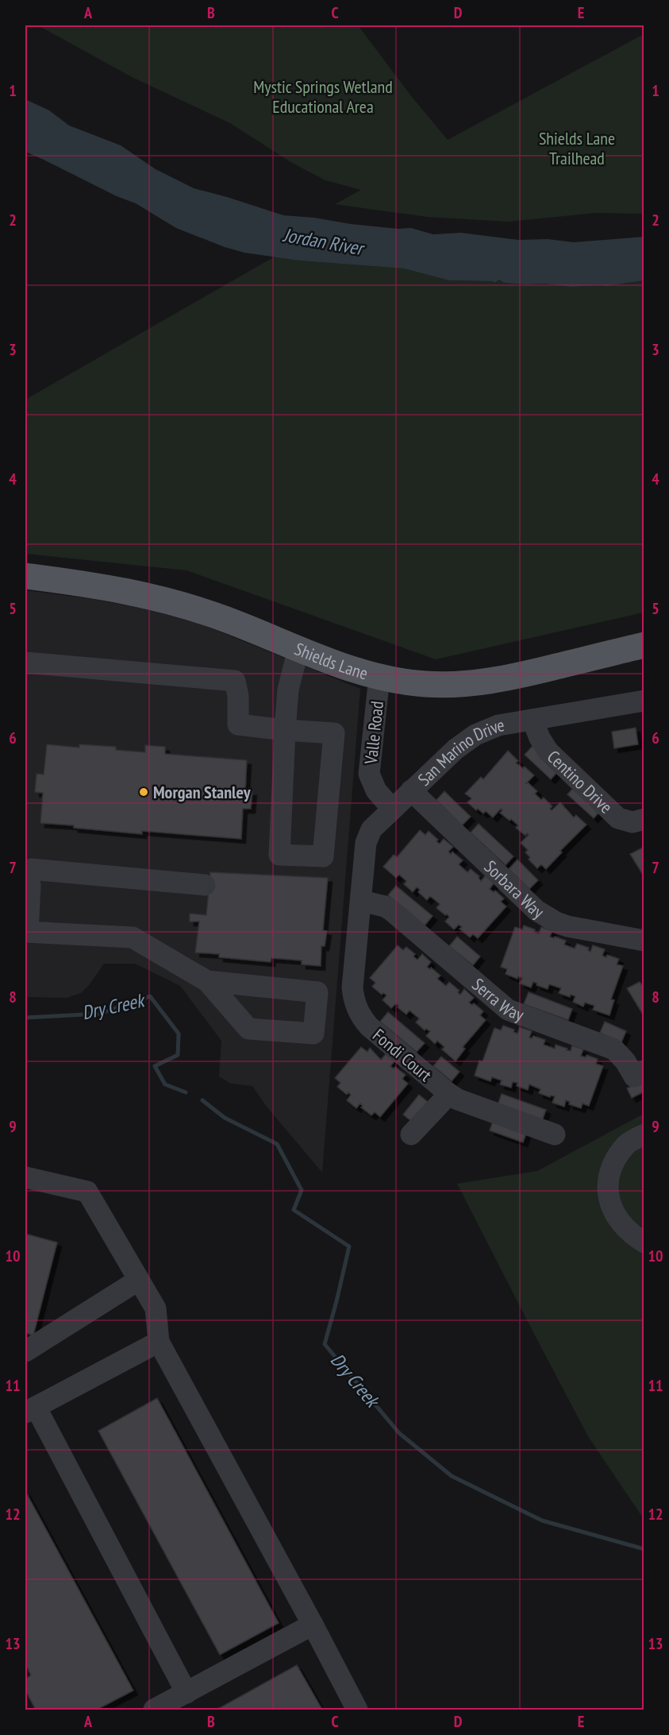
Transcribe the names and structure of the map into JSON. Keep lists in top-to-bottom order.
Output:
{
  "streets": {
    "main road": ["Shields Lane"],
    "street": [
      "Valle Road",
      "San Marino Drive",
      "Centino Drive",
      "Sorbara Way",
      "Serra Way",
      "Fondi Court"
    ]
  },
  "crossings": [
    ["Shields Lane", "Valle Road"],
    ["Valle Road", "San Marino Drive"],
    ["San Marino Drive", "Centino Drive"],
    ["San Marino Drive", "Sorbara Way"],
    ["San Marino Drive", "Serra Way"],
    ["San Marino Drive", "Fondi Court"],
    ["Serra Way", "Fondi Court"]
  ],
  "water": ["Jordan River", "Dry Creek"],
  "parks": ["Mystic Springs Wetland Educational Area", "Shields Lane Trailhead"],
  "places": ["Morgan Stanley"],
  "grid": {
    "columns": [
      "A",
      "B",
      "C",
      "D",
      "E"
    ],
    "rows": [
      "1",
      "2",
      "3",
      "4",
      "5",
      "6",
      "7",
      "8",
      "9",
      "10",
      "11",
      "12",
      "13"
    ]
  }
}
